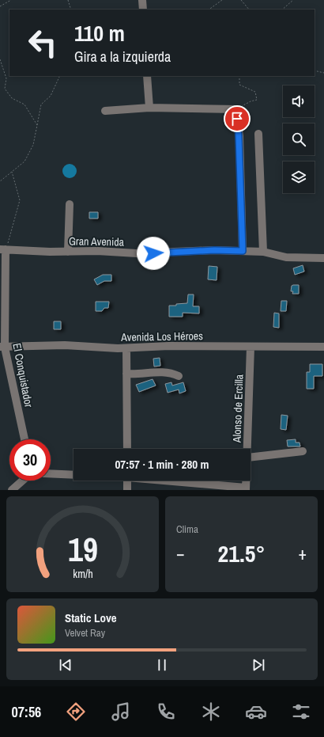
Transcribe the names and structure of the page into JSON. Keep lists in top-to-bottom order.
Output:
{
  "streets": {
    "street": [
      "Gran Avenida",
      "Avenida Los Héroes",
      "El Conquistador",
      "Alonso de Ercilla"
    ]
  },
  "crossings": [
    ["Gran Avenida", "El Conquistador"],
    ["Avenida Los Héroes", "El Conquistador"],
    ["Avenida Los Héroes", "Alonso de Ercilla"]
  ],
  "page": {
    "turn": ["110 m", "Gira a la izquierda"],
    "limit": "30",
    "trip": "07:57 · 1 min · 280 m",
    "tile": "Clima",
    "heat": ["−", "21.5°", "+"],
    "song": ["Static Love", "Velvet Ray"],
    "tabs": "07:56",
    "gauge": ["19", "km/h"]
  }
}
